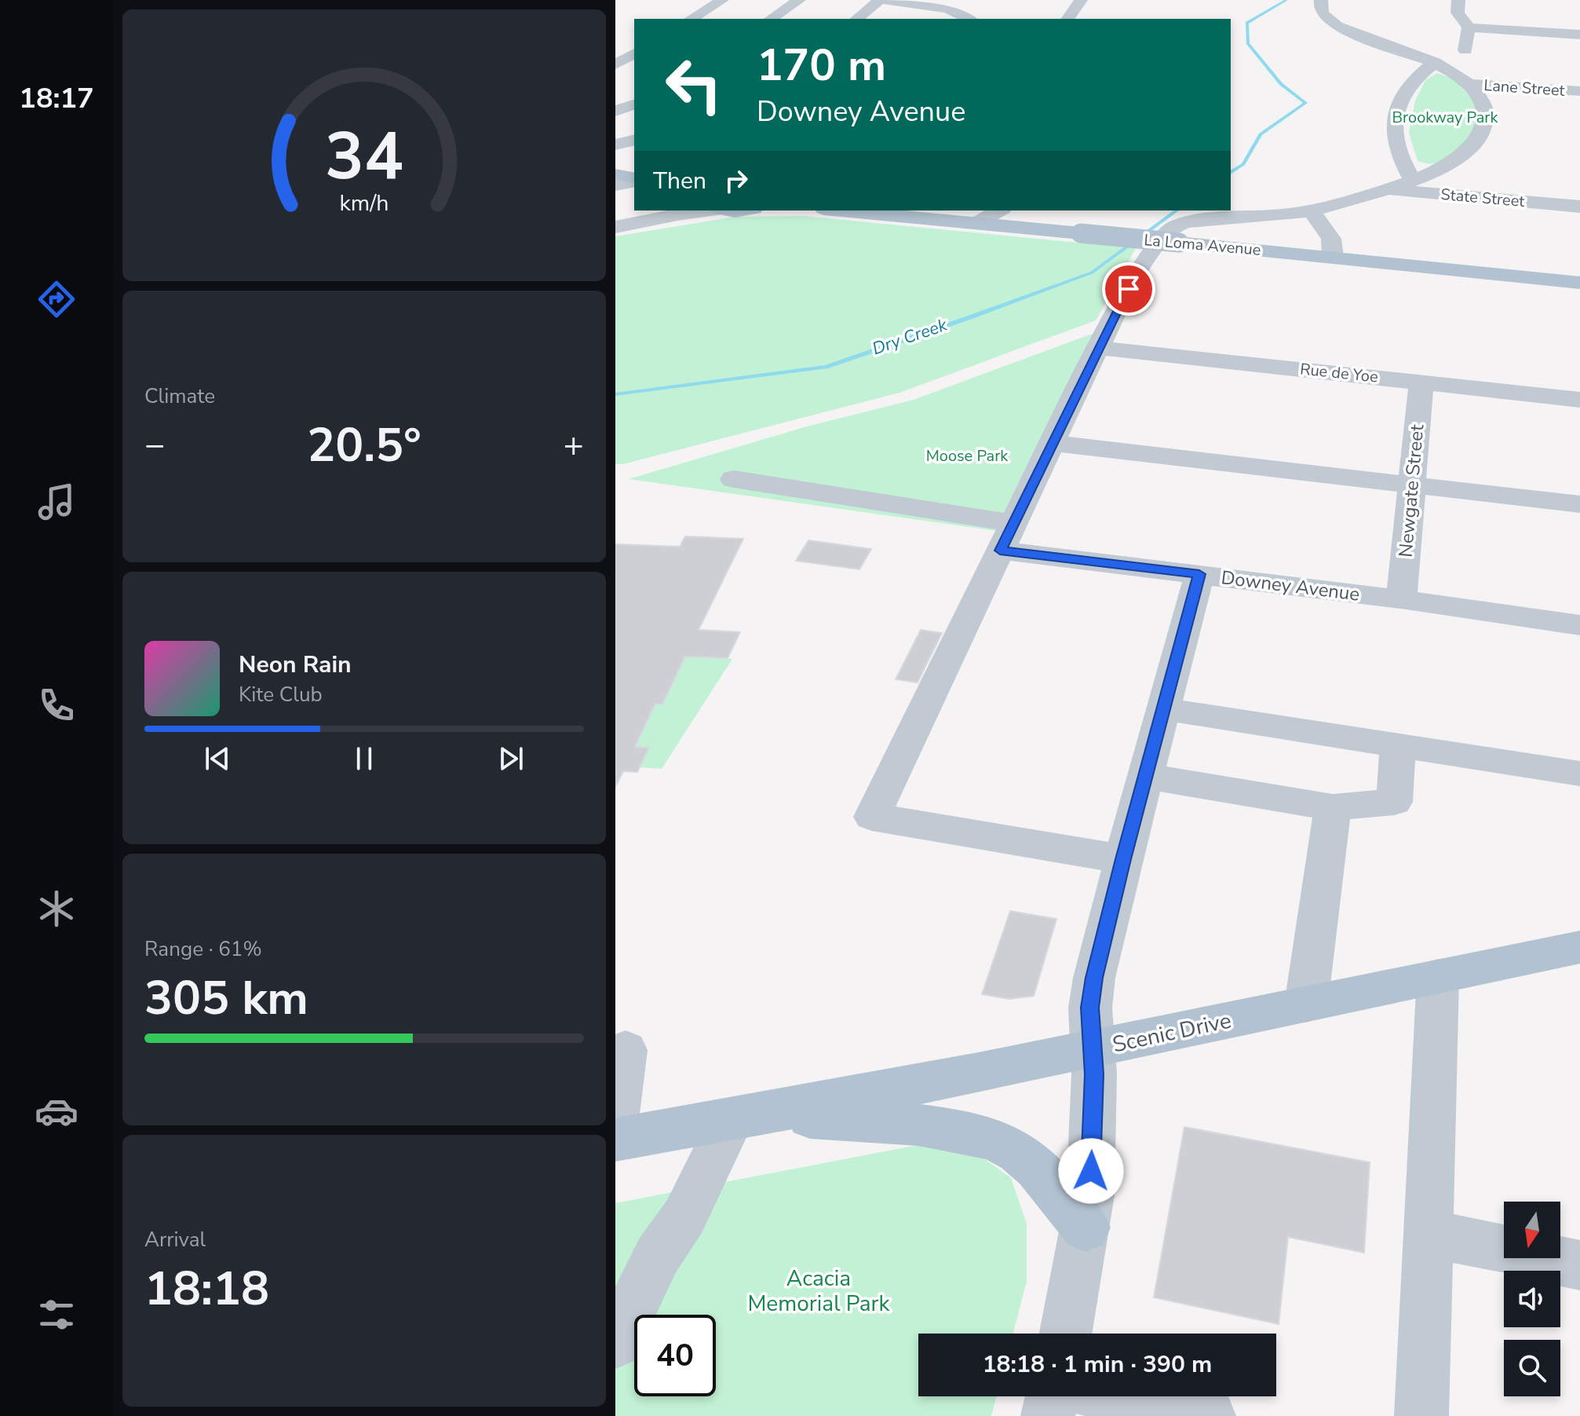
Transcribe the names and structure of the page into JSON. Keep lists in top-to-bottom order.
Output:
{
  "streets": {
    "main road": ["La Loma Avenue", "Scenic Drive"],
    "street": [
      "Lane Street",
      "State Street",
      "Rue de Yoe",
      "Newgate Street",
      "Downey Avenue"
    ]
  },
  "crossings": [
    ["Rue de Yoe", "Newgate Street"],
    ["Newgate Street", "Downey Avenue"]
  ],
  "water": ["Dry Creek"],
  "parks": ["Brookway Park", "Moose Park", "Acacia Memorial Park"],
  "north": "bottom",
  "page": {
    "tabs": "18:17",
    "turn": ["170 m", "Downey Avenue"],
    "then": "Then",
    "tile": [
      "Climate",
      ["Range · 61%", "305 km"],
      ["Arrival", "18:18"]
    ],
    "heat": ["−", "20.5°", "+"],
    "song": ["Neon Rain", "Kite Club"],
    "limit": "40",
    "trip": "18:18 · 1 min · 390 m",
    "gauge": ["34", "km/h"]
  }
}
